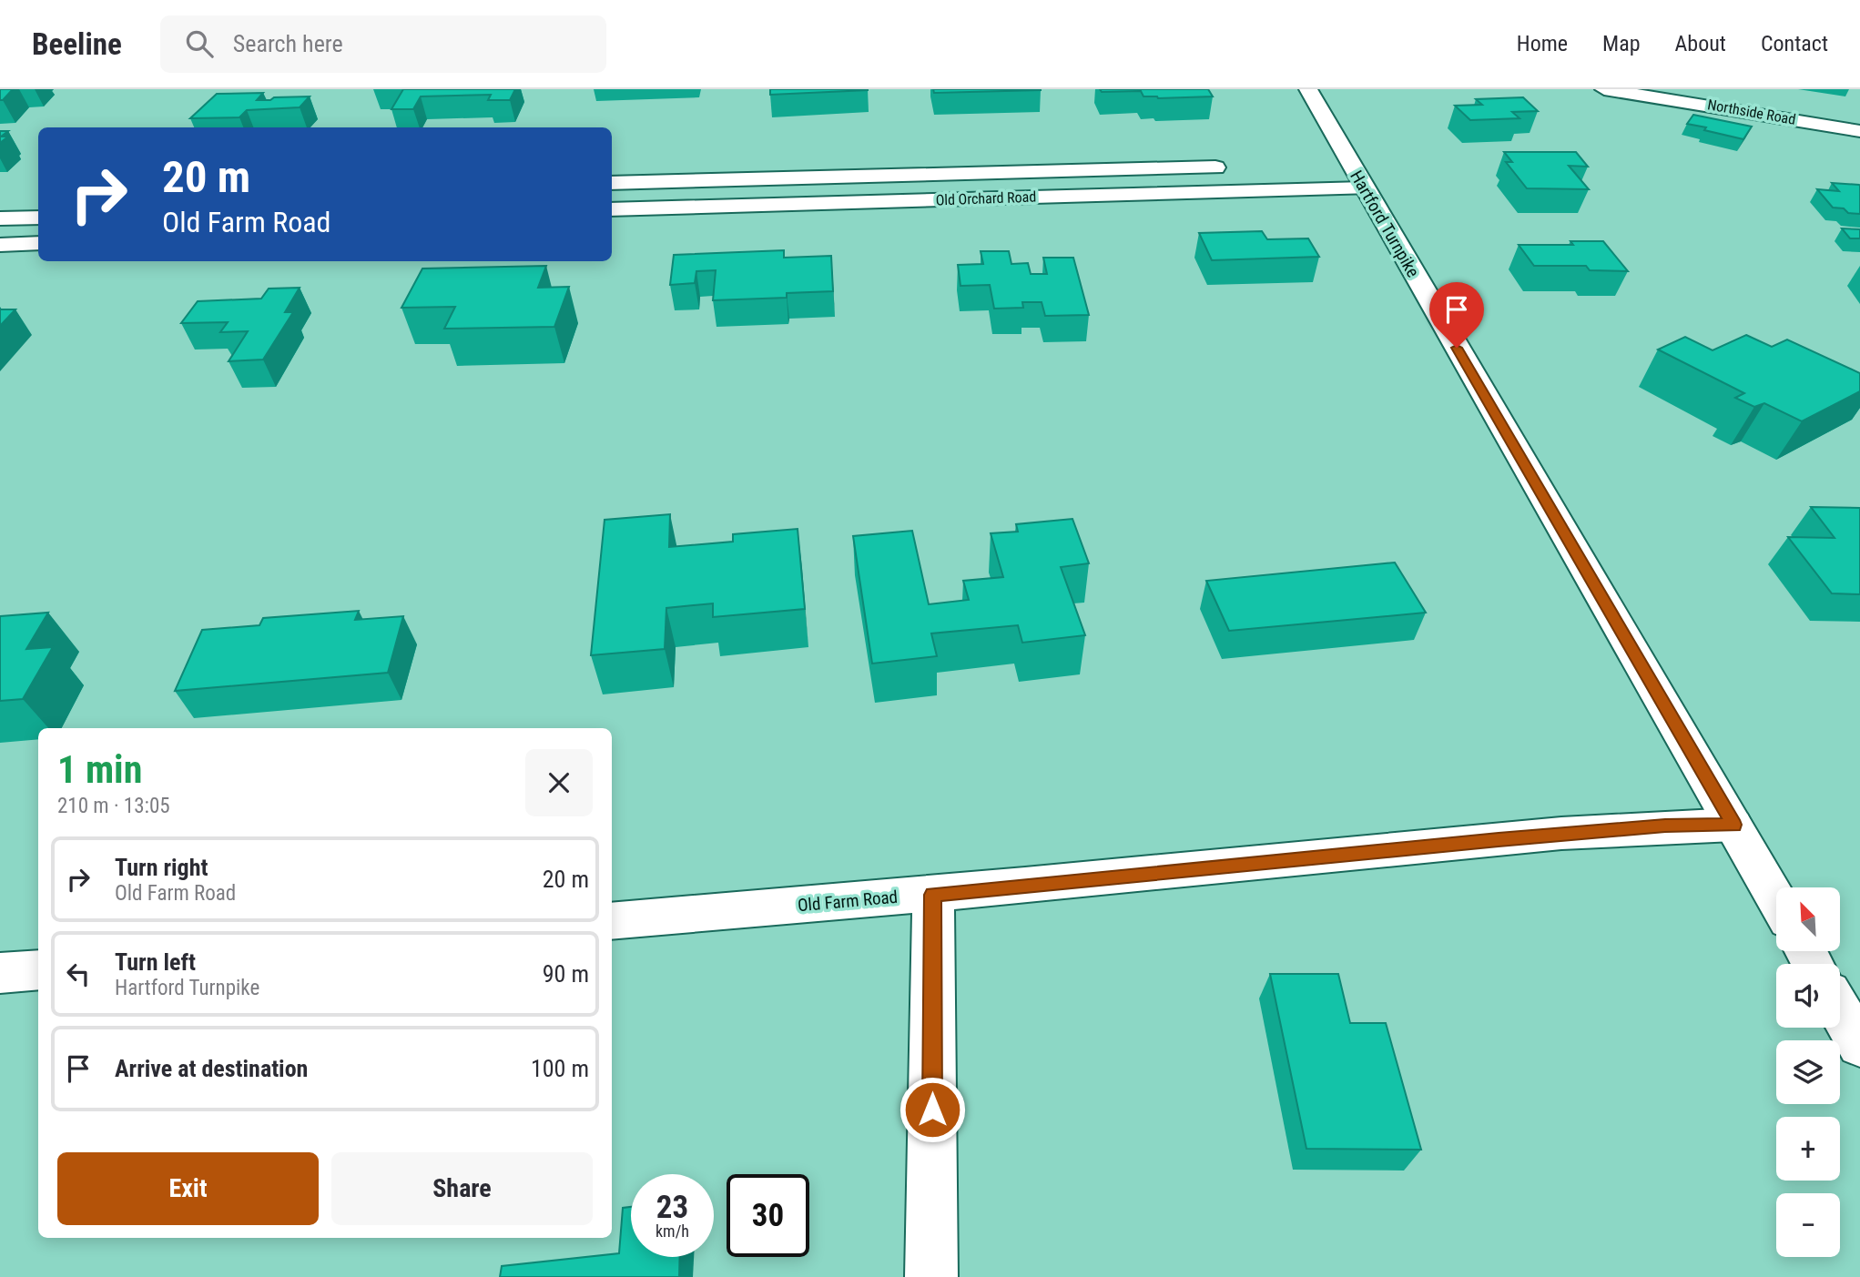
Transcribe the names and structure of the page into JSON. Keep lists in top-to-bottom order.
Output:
{
  "streets": {
    "street": [
      "Northside Road",
      "Old Orchard Road",
      "Hartford Turnpike",
      "Old Farm Road"
    ]
  },
  "crossings": [
    ["Old Orchard Road", "Hartford Turnpike"],
    ["Hartford Turnpike", "Old Farm Road"]
  ],
  "north": "top left",
  "page": {
    "header": "Beeline",
    "search": "Search here",
    "nav": [
      "Home",
      "Map",
      "About",
      "Contact"
    ],
    "turn": ["20 m", "Old Farm Road"],
    "heading": ["1 min", "210 m · 13:05"],
    "list": [
      {
        "name": "Turn right",
        "note": "Old Farm Road",
        "value": "20 m"
      },
      {
        "name": "Turn left",
        "note": "Hartford Turnpike",
        "value": "90 m"
      },
      {
        "name": "Arrive at destination",
        "value": "100 m"
      }
    ],
    "map_buttons": ["+", "−"],
    "buttons": ["Exit", "Share"],
    "speed": "23 km/h",
    "limit": "30"
  }
}
